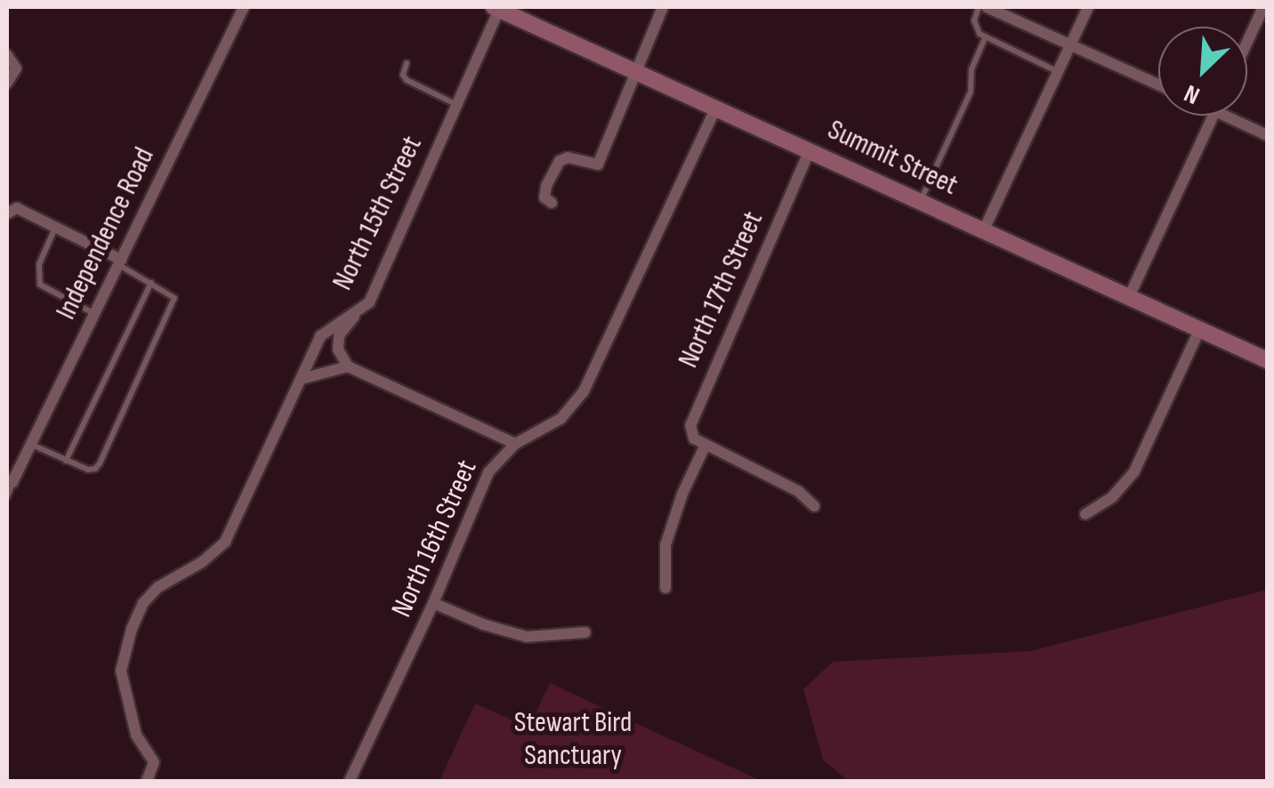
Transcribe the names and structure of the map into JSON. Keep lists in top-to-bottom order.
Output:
{
  "streets": {
    "main road": ["Summit Street"],
    "street": [
      "North 15th Street",
      "Independence Road",
      "North 17th Street",
      "North 16th Street"
    ]
  },
  "crossings": [
    ["Summit Street", "North 15th Street"],
    ["Summit Street", "North 17th Street"],
    ["Summit Street", "North 16th Street"]
  ],
  "parks": ["Stewart Bird Sanctuary"],
  "north": "bottom left"
}
